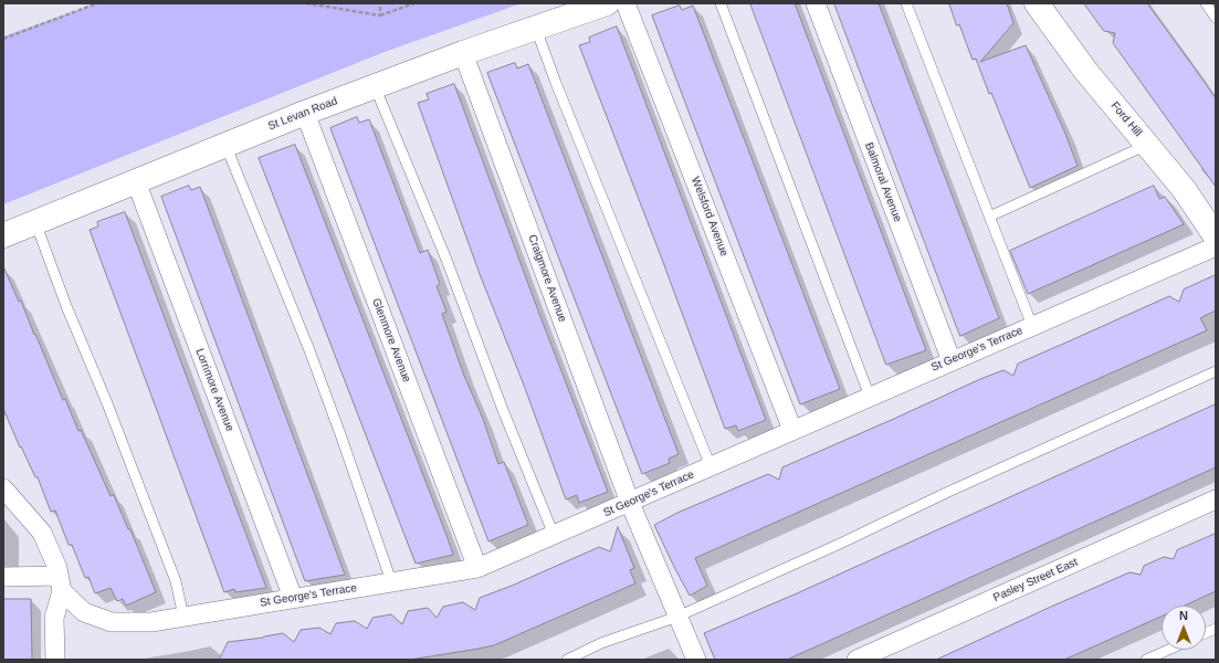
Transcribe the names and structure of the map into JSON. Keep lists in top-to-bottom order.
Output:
{
  "streets": {
    "street": [
      "St Levan Road",
      "Ford Hill",
      "Balmoral Avenue",
      "Welsford Avenue",
      "Craigmore Avenue",
      "Glenmore Avenue",
      "St George's Terrace",
      "Lorrimore Avenue",
      "Pasley Street East"
    ]
  },
  "crossings": [
    ["St Levan Road", "Craigmore Avenue"],
    ["St Levan Road", "Glenmore Avenue"],
    ["St Levan Road", "Lorrimore Avenue"],
    ["Balmoral Avenue", "St George's Terrace"],
    ["Welsford Avenue", "St George's Terrace"],
    ["Craigmore Avenue", "St George's Terrace"],
    ["Glenmore Avenue", "St George's Terrace"],
    ["St George's Terrace", "Lorrimore Avenue"]
  ],
  "north": "top"
}
